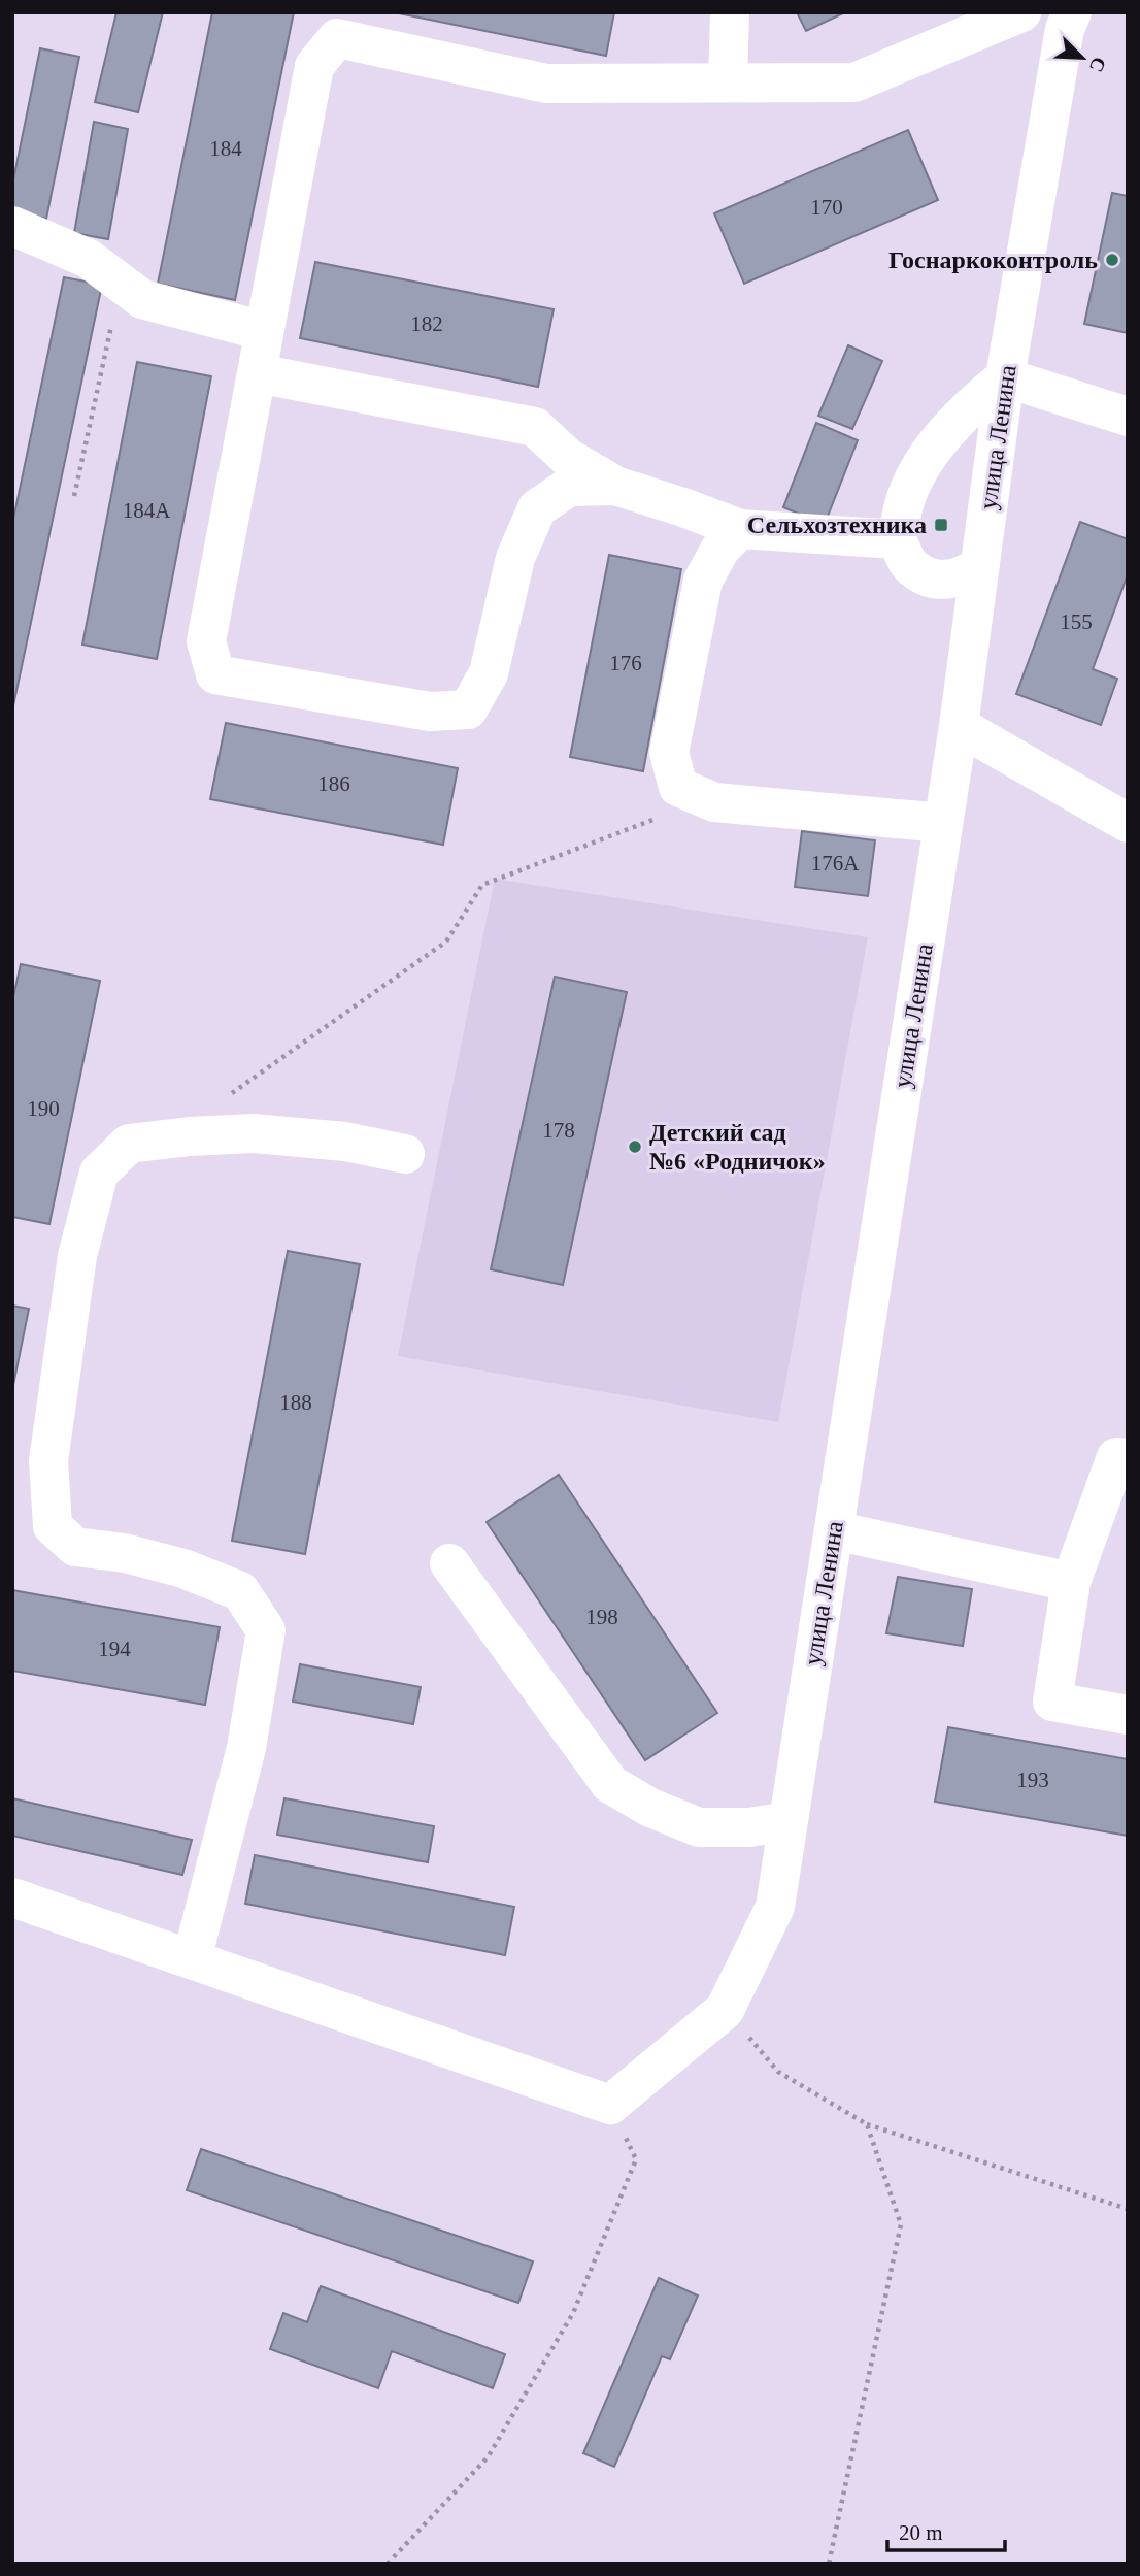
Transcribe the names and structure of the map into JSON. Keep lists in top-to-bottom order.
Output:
{
  "streets": {
    "street": ["улица Ленина"]
  },
  "places": {
    "other": ["Госнаркоконтроль", "Детский сад №6 «Родничок»"],
    "transit": ["Сельхозтехника"]
  },
  "house_numbers": [
    "184",
    "170",
    "182",
    "184А",
    "155",
    "176",
    "186",
    "176А",
    "190",
    "178",
    "188",
    "198",
    "194",
    "193"
  ],
  "scale_bar": "20 m",
  "north": "bottom right"
}
